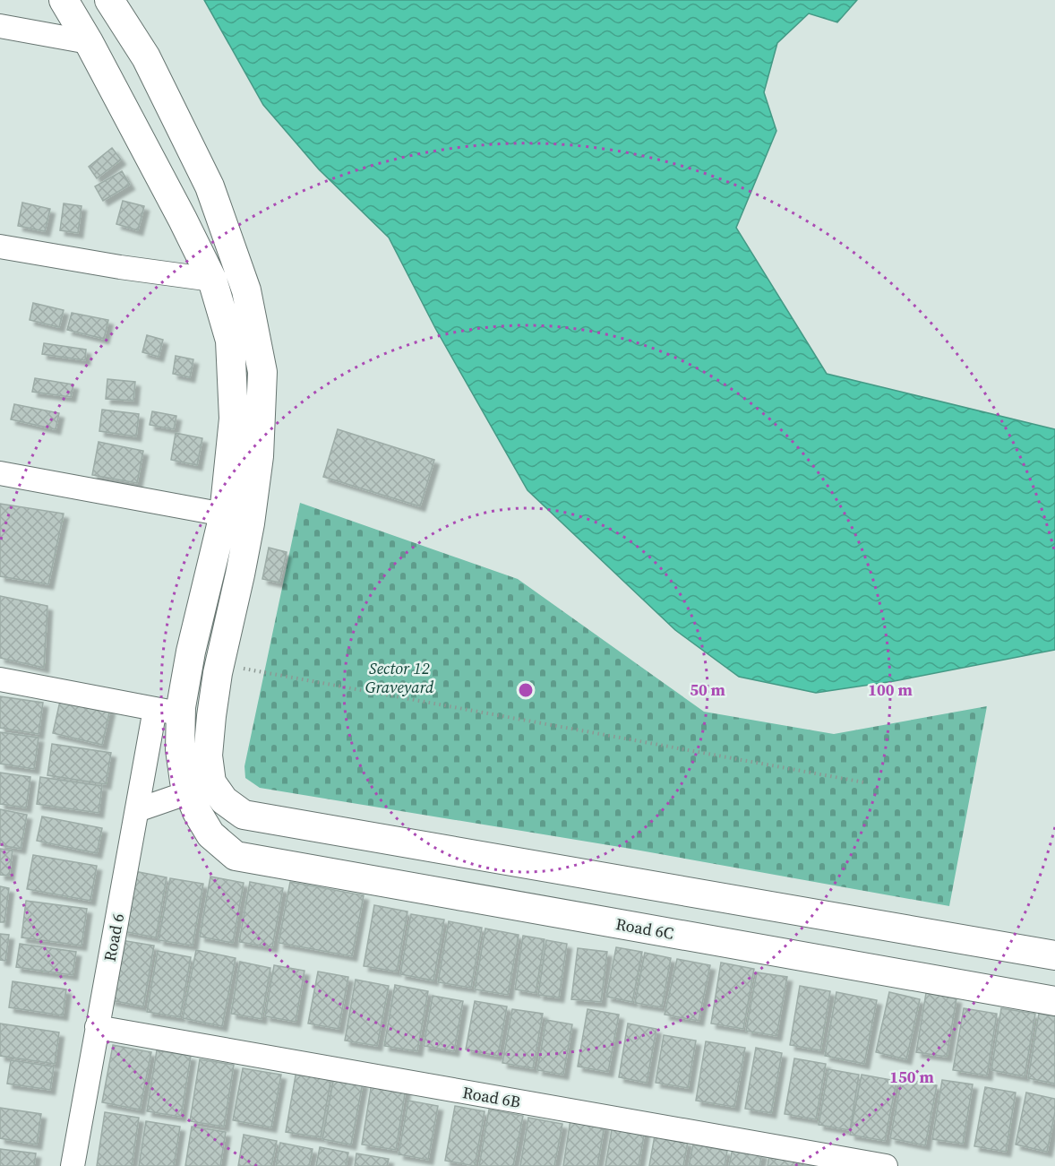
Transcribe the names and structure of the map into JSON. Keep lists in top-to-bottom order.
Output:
{
  "streets": {
    "street": ["Road 6C", "Road 6", "Road 6B"]
  },
  "crossings": [
    ["Road 6", "Road 6B"]
  ],
  "parks": ["Sector 12 Graveyard"],
  "rings": ["50 m", "100 m", "150 m"]
}
